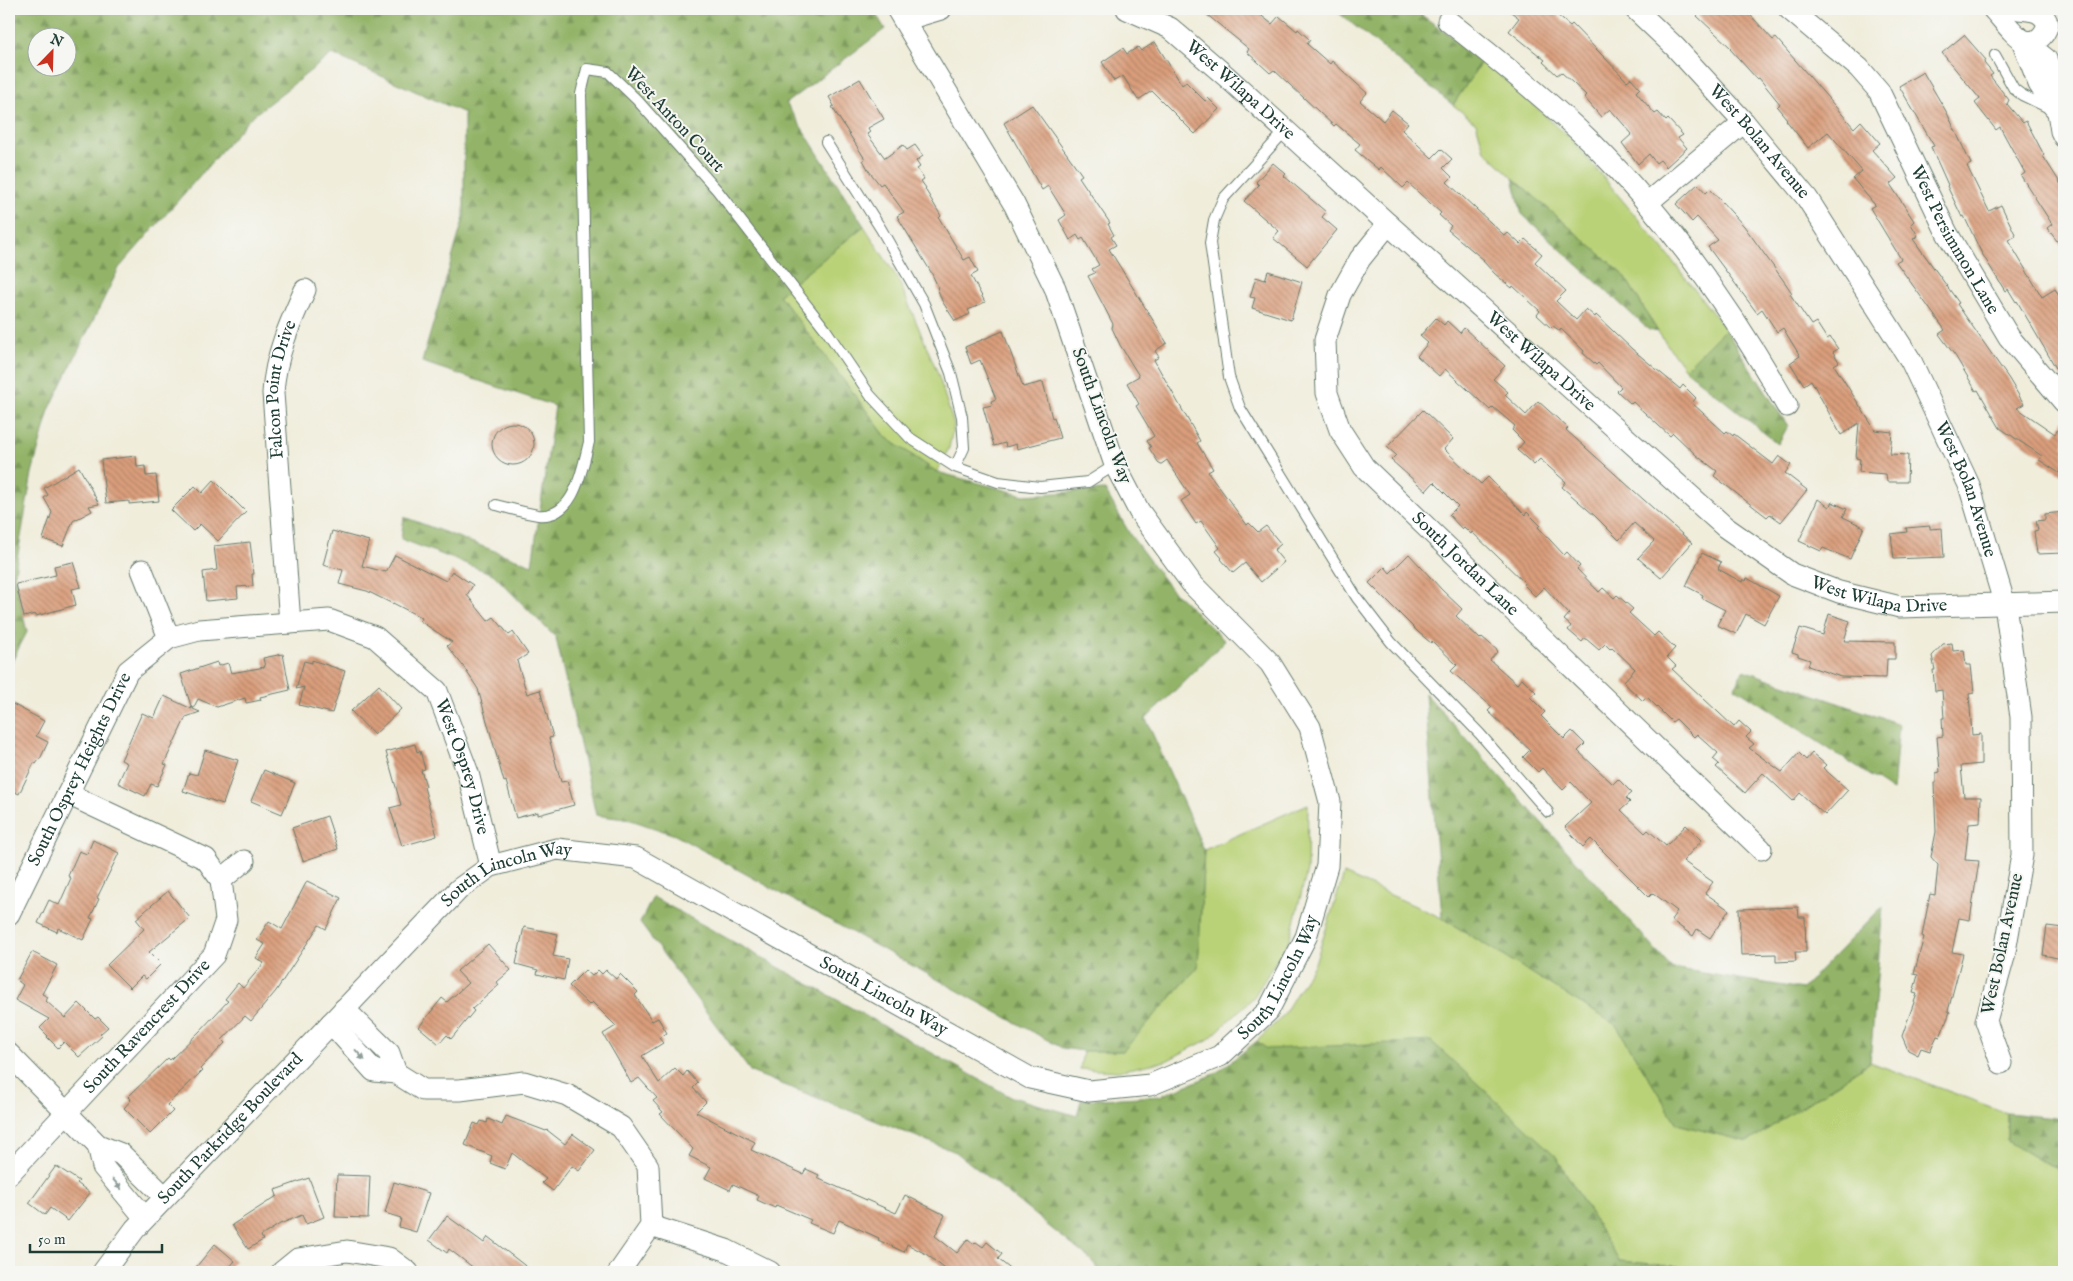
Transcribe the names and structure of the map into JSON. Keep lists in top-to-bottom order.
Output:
{
  "streets": {
    "street": [
      "West Wilapa Drive",
      "West Bolan Avenue",
      "West Persimmon Lane",
      "Falcon Point Drive",
      "South Lincoln Way",
      "South Jordan Lane",
      "West Osprey Drive",
      "South Osprey Heights Drive",
      "South Ravencrest Drive",
      "South Parkridge Boulevard"
    ],
    "lane": ["West Anton Court"]
  },
  "crossings": [
    ["West Wilapa Drive", "West Bolan Avenue"],
    ["West Wilapa Drive", "South Jordan Lane"],
    ["West Anton Court", "South Lincoln Way"],
    ["Falcon Point Drive", "West Osprey Drive"],
    ["South Lincoln Way", "West Osprey Drive"],
    ["South Lincoln Way", "South Parkridge Boulevard"],
    ["West Osprey Drive", "South Osprey Heights Drive"],
    ["South Osprey Heights Drive", "South Ravencrest Drive"]
  ],
  "scale_bar": "50 m",
  "north": "top right"
}
